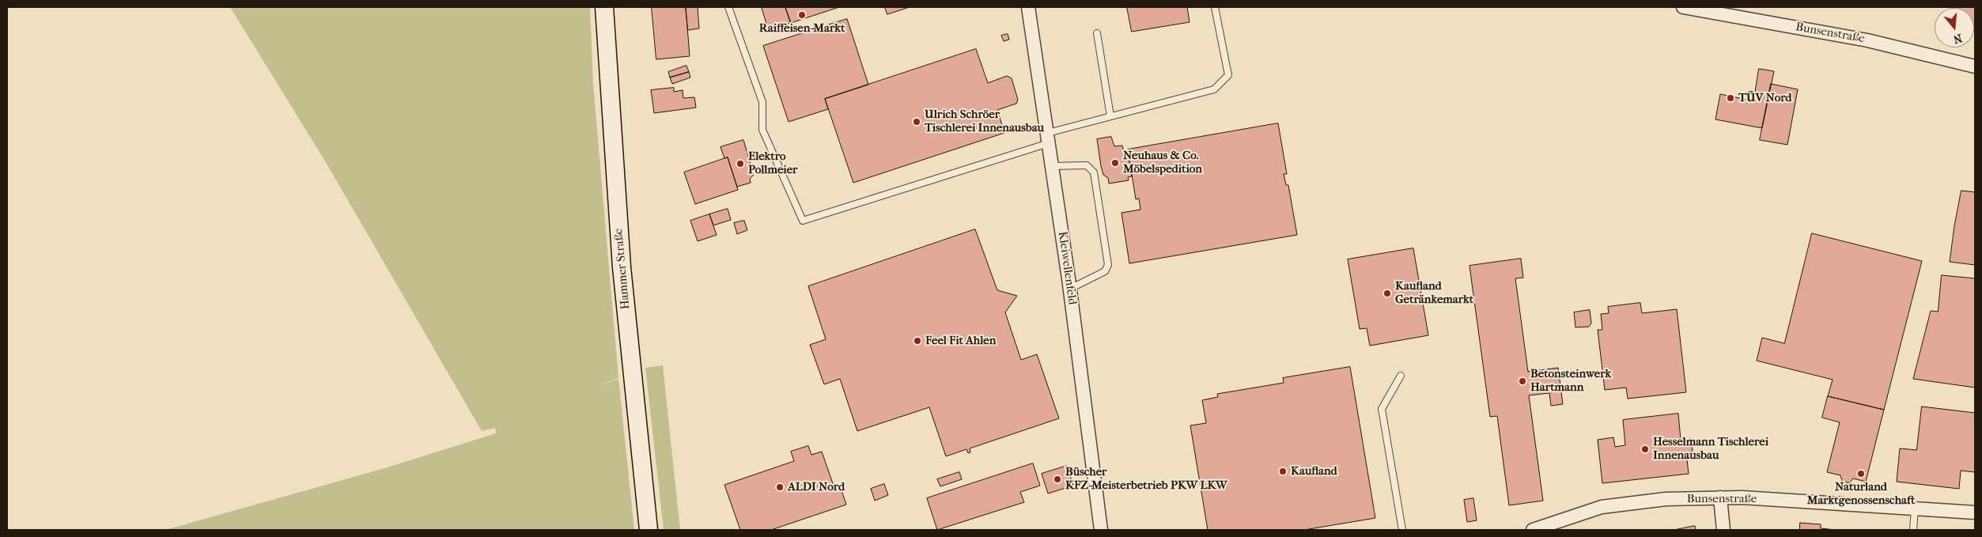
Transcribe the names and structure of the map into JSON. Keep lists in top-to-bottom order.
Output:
{
  "streets": {
    "main road": ["Hammer Straße"],
    "street": ["Bunsenstraße", "Kleiwellenfeld"]
  },
  "places": [
    "Raiffeisen-Markt",
    "TÜV Nord",
    "Ulrich Schröer Tischlerei Innenausbau",
    "Neuhaus & Co. Möbelspedition",
    "Elektro Pollmeier",
    "Kaufland Getränkemarkt",
    "Feel Fit Ahlen",
    "Betonsteinwerk Hartmann",
    "Hesselmann Tischlerei Innenausbau",
    "Kaufland",
    "Naturland Marktgenossenschaft",
    "Büscher KFZ-Meisterbetrieb PKW LKW",
    "ALDI Nord"
  ],
  "north": "bottom"
}
